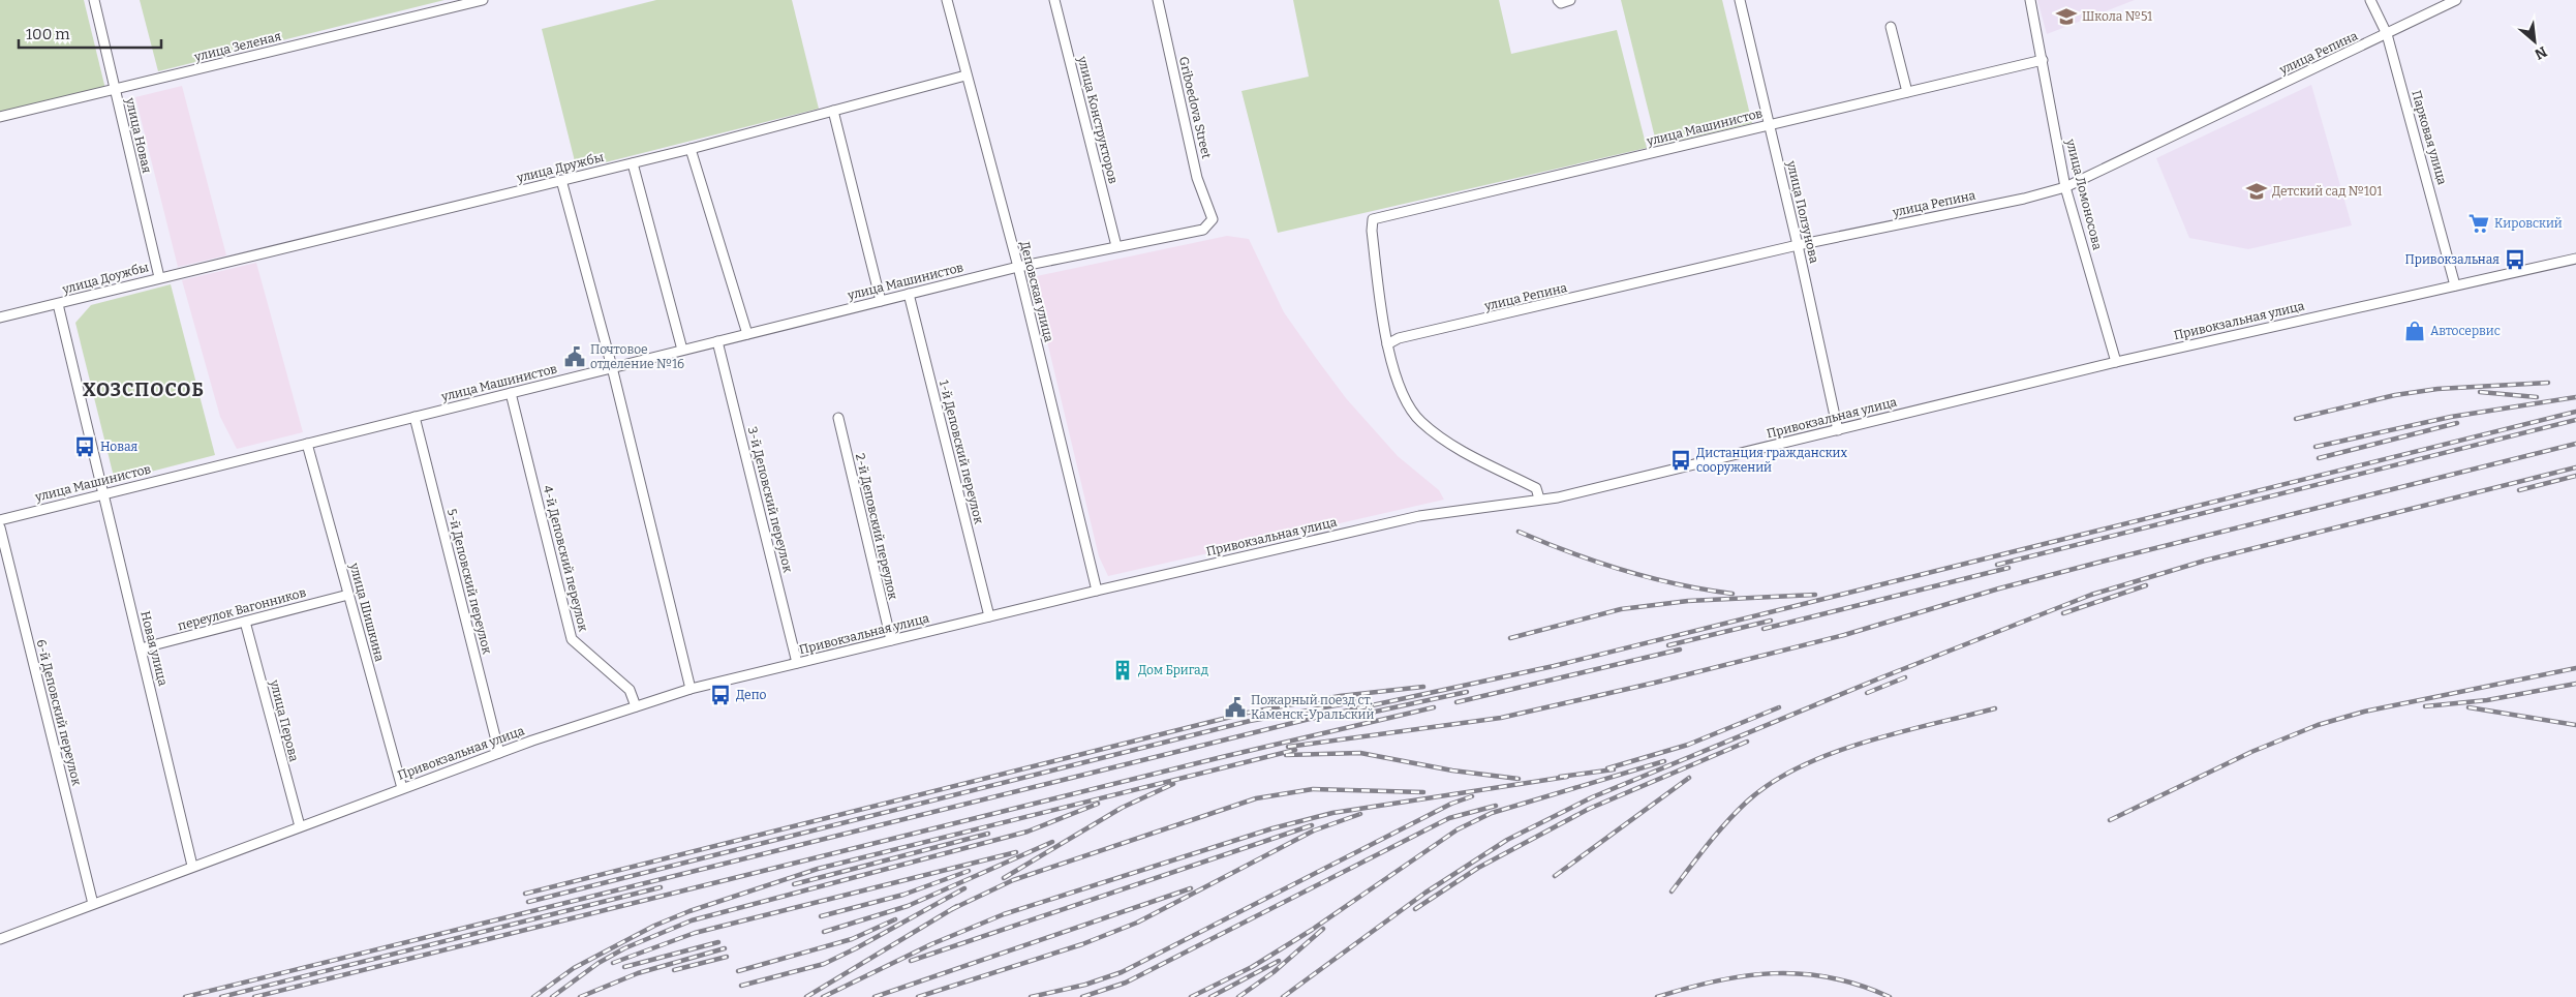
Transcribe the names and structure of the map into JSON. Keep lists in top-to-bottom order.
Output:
{
  "streets": {
    "street": [
      "улица Зеленая",
      "улица Репина",
      "Griboedova Street",
      "улица Конструкторов",
      "улица Машинистов",
      "улица Новая",
      "Парковая улица",
      "улица Дружбы",
      "улица Ломоносова",
      "улица Ползунова",
      "улица Доужбы",
      "Деповская улица",
      "Привокзальная улица",
      "1-й Деповский переулок",
      "3-й Деповский переулок",
      "2-й Деповский переулок",
      "4-й Деповский переулок",
      "5-й Деповский переулок",
      "переулок Вагонников",
      "улица Шишкина",
      "Новая улица",
      "6-й Деповский переулок",
      "улица Перова"
    ]
  },
  "crossings": [
    ["улица Зеленая", "улица Новая"],
    ["улица Репина", "улица Машинистов"],
    ["улица Репина", "Парковая улица"],
    ["улица Репина", "улица Ломоносова"],
    ["улица Репина", "улица Ползунова"],
    ["Griboedova Street", "улица Машинистов"],
    ["улица Конструкторов", "улица Машинистов"],
    ["улица Машинистов", "улица Ломоносова"],
    ["улица Машинистов", "улица Ползунова"],
    ["улица Машинистов", "Деповская улица"],
    ["улица Машинистов", "1-й Деповский переулок"],
    ["улица Машинистов", "3-й Деповский переулок"],
    ["улица Машинистов", "4-й Деповский переулок"],
    ["улица Машинистов", "5-й Деповский переулок"],
    ["улица Машинистов", "улица Шишкина"],
    ["улица Машинистов", "Новая улица"],
    ["улица Новая", "улица Дружбы"],
    ["улица Новая", "улица Доужбы"],
    ["Парковая улица", "Привокзальная улица"],
    ["улица Дружбы", "улица Доужбы"],
    ["улица Дружбы", "Деповская улица"],
    ["улица Ломоносова", "Привокзальная улица"],
    ["улица Ползунова", "Привокзальная улица"],
    ["улица Доужбы", "Новая улица"],
    ["Деповская улица", "Привокзальная улица"],
    ["Привокзальная улица", "1-й Деповский переулок"],
    ["Привокзальная улица", "3-й Деповский переулок"],
    ["Привокзальная улица", "2-й Деповский переулок"],
    ["Привокзальная улица", "4-й Деповский переулок"],
    ["Привокзальная улица", "5-й Деповский переулок"],
    ["Привокзальная улица", "улица Шишкина"],
    ["Привокзальная улица", "Новая улица"],
    ["Привокзальная улица", "6-й Деповский переулок"],
    ["Привокзальная улица", "улица Перова"],
    ["переулок Вагонников", "улица Шишкина"],
    ["переулок Вагонников", "Новая улица"],
    ["переулок Вагонников", "улица Перова"]
  ],
  "districts": ["ХОЗСПОСОБ"],
  "places": {
    "school or university": ["Школа №51", "Детский сад №101"],
    "supermarket": ["Кировский"],
    "bus stop": [
      "Привокзальная",
      "Новая",
      "Дистанция гражданских сооружений",
      "Депо"
    ],
    "shop": ["Автосервис"],
    "public building": ["Почтовое отделение №16", "Пожарный поезд ст. Каменск-Уральский"],
    "building": ["Дом Бригад"]
  },
  "scale_bar": "100 m",
  "north": "bottom right"
}
